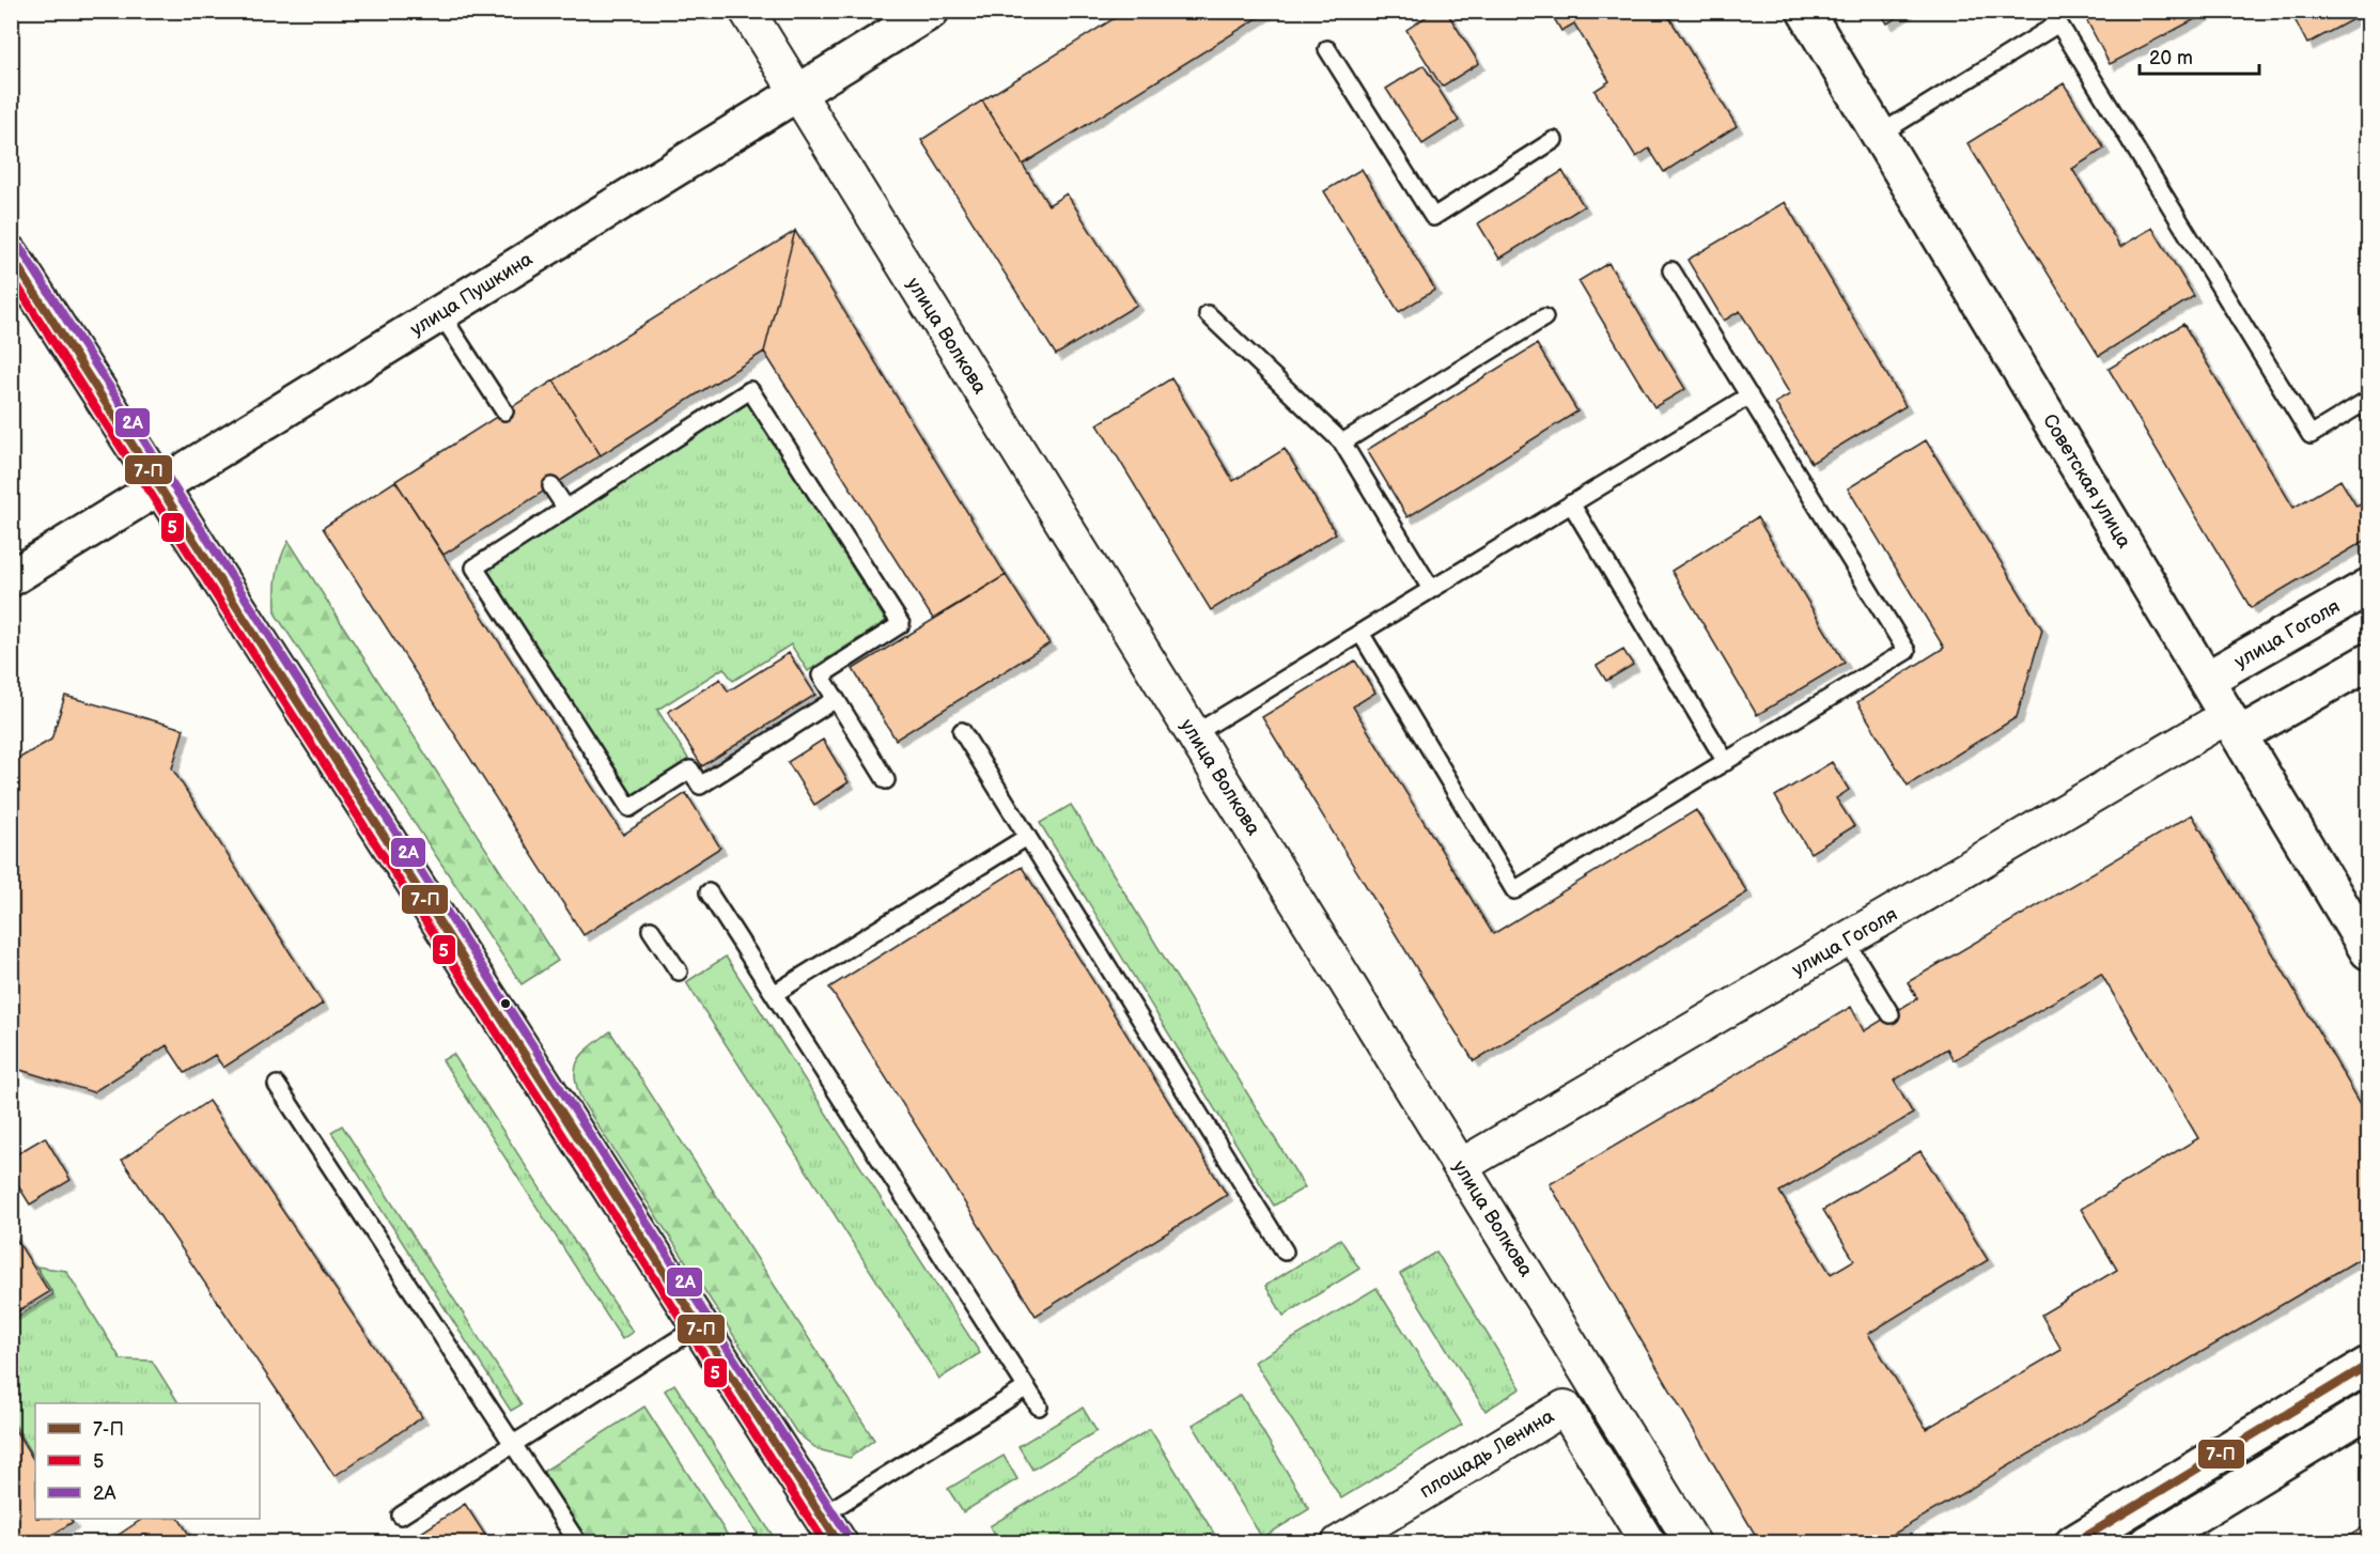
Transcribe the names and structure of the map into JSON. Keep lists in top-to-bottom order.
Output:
{
  "streets": {
    "street": [
      "улица Пушкина",
      "улица Волкова",
      "Советская улица",
      "улица Гоголя",
      "площадь Ленина"
    ]
  },
  "crossings": [
    ["улица Пушкина", "улица Волкова"],
    ["улица Волкова", "улица Гоголя"],
    ["Советская улица", "улица Гоголя"]
  ],
  "lines": ["transit line 2А", "transit line 7-П", "transit line 5"],
  "legend": ["7-П", "5", "2А"],
  "scale_bar": "20 m"
}
